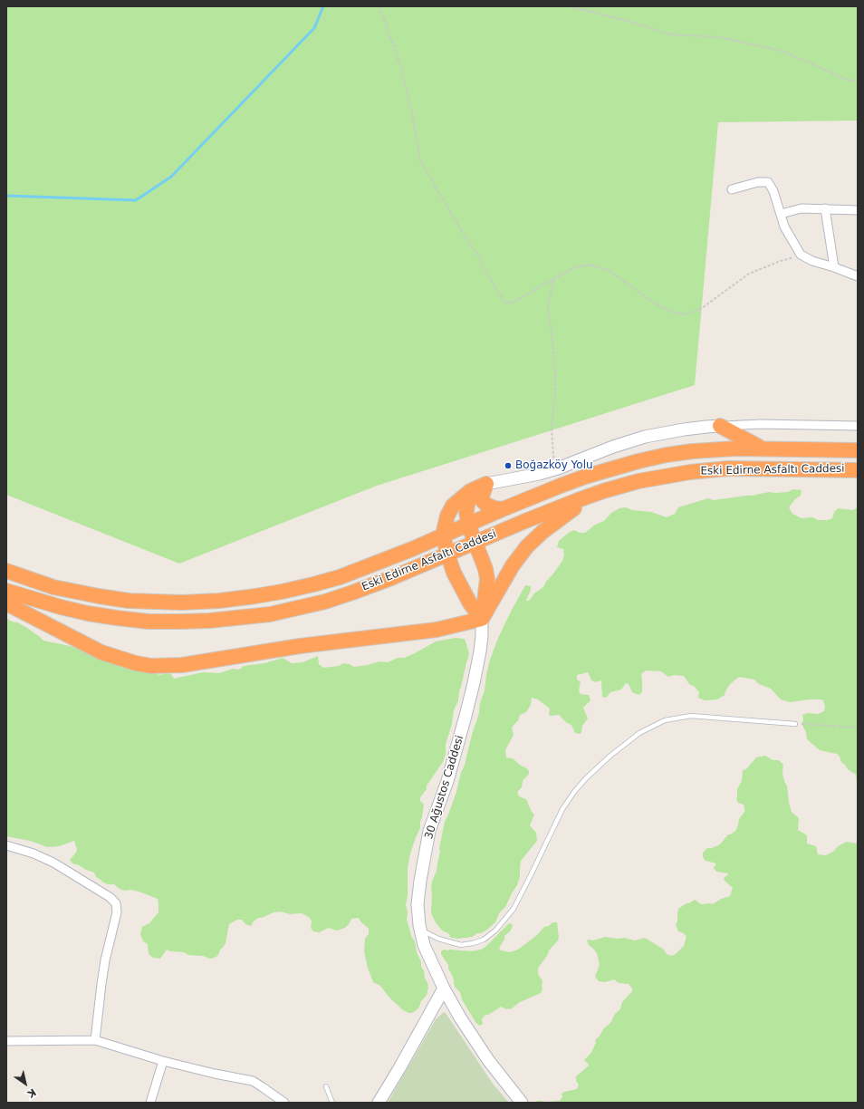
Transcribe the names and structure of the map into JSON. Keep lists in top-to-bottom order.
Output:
{
  "streets": {
    "highway": ["Eski Edirne Asfaltı Caddesi"],
    "main road": ["30 Ağustos Caddesi"]
  },
  "places": ["Boğazköy Yolu"],
  "north": "bottom right"
}
